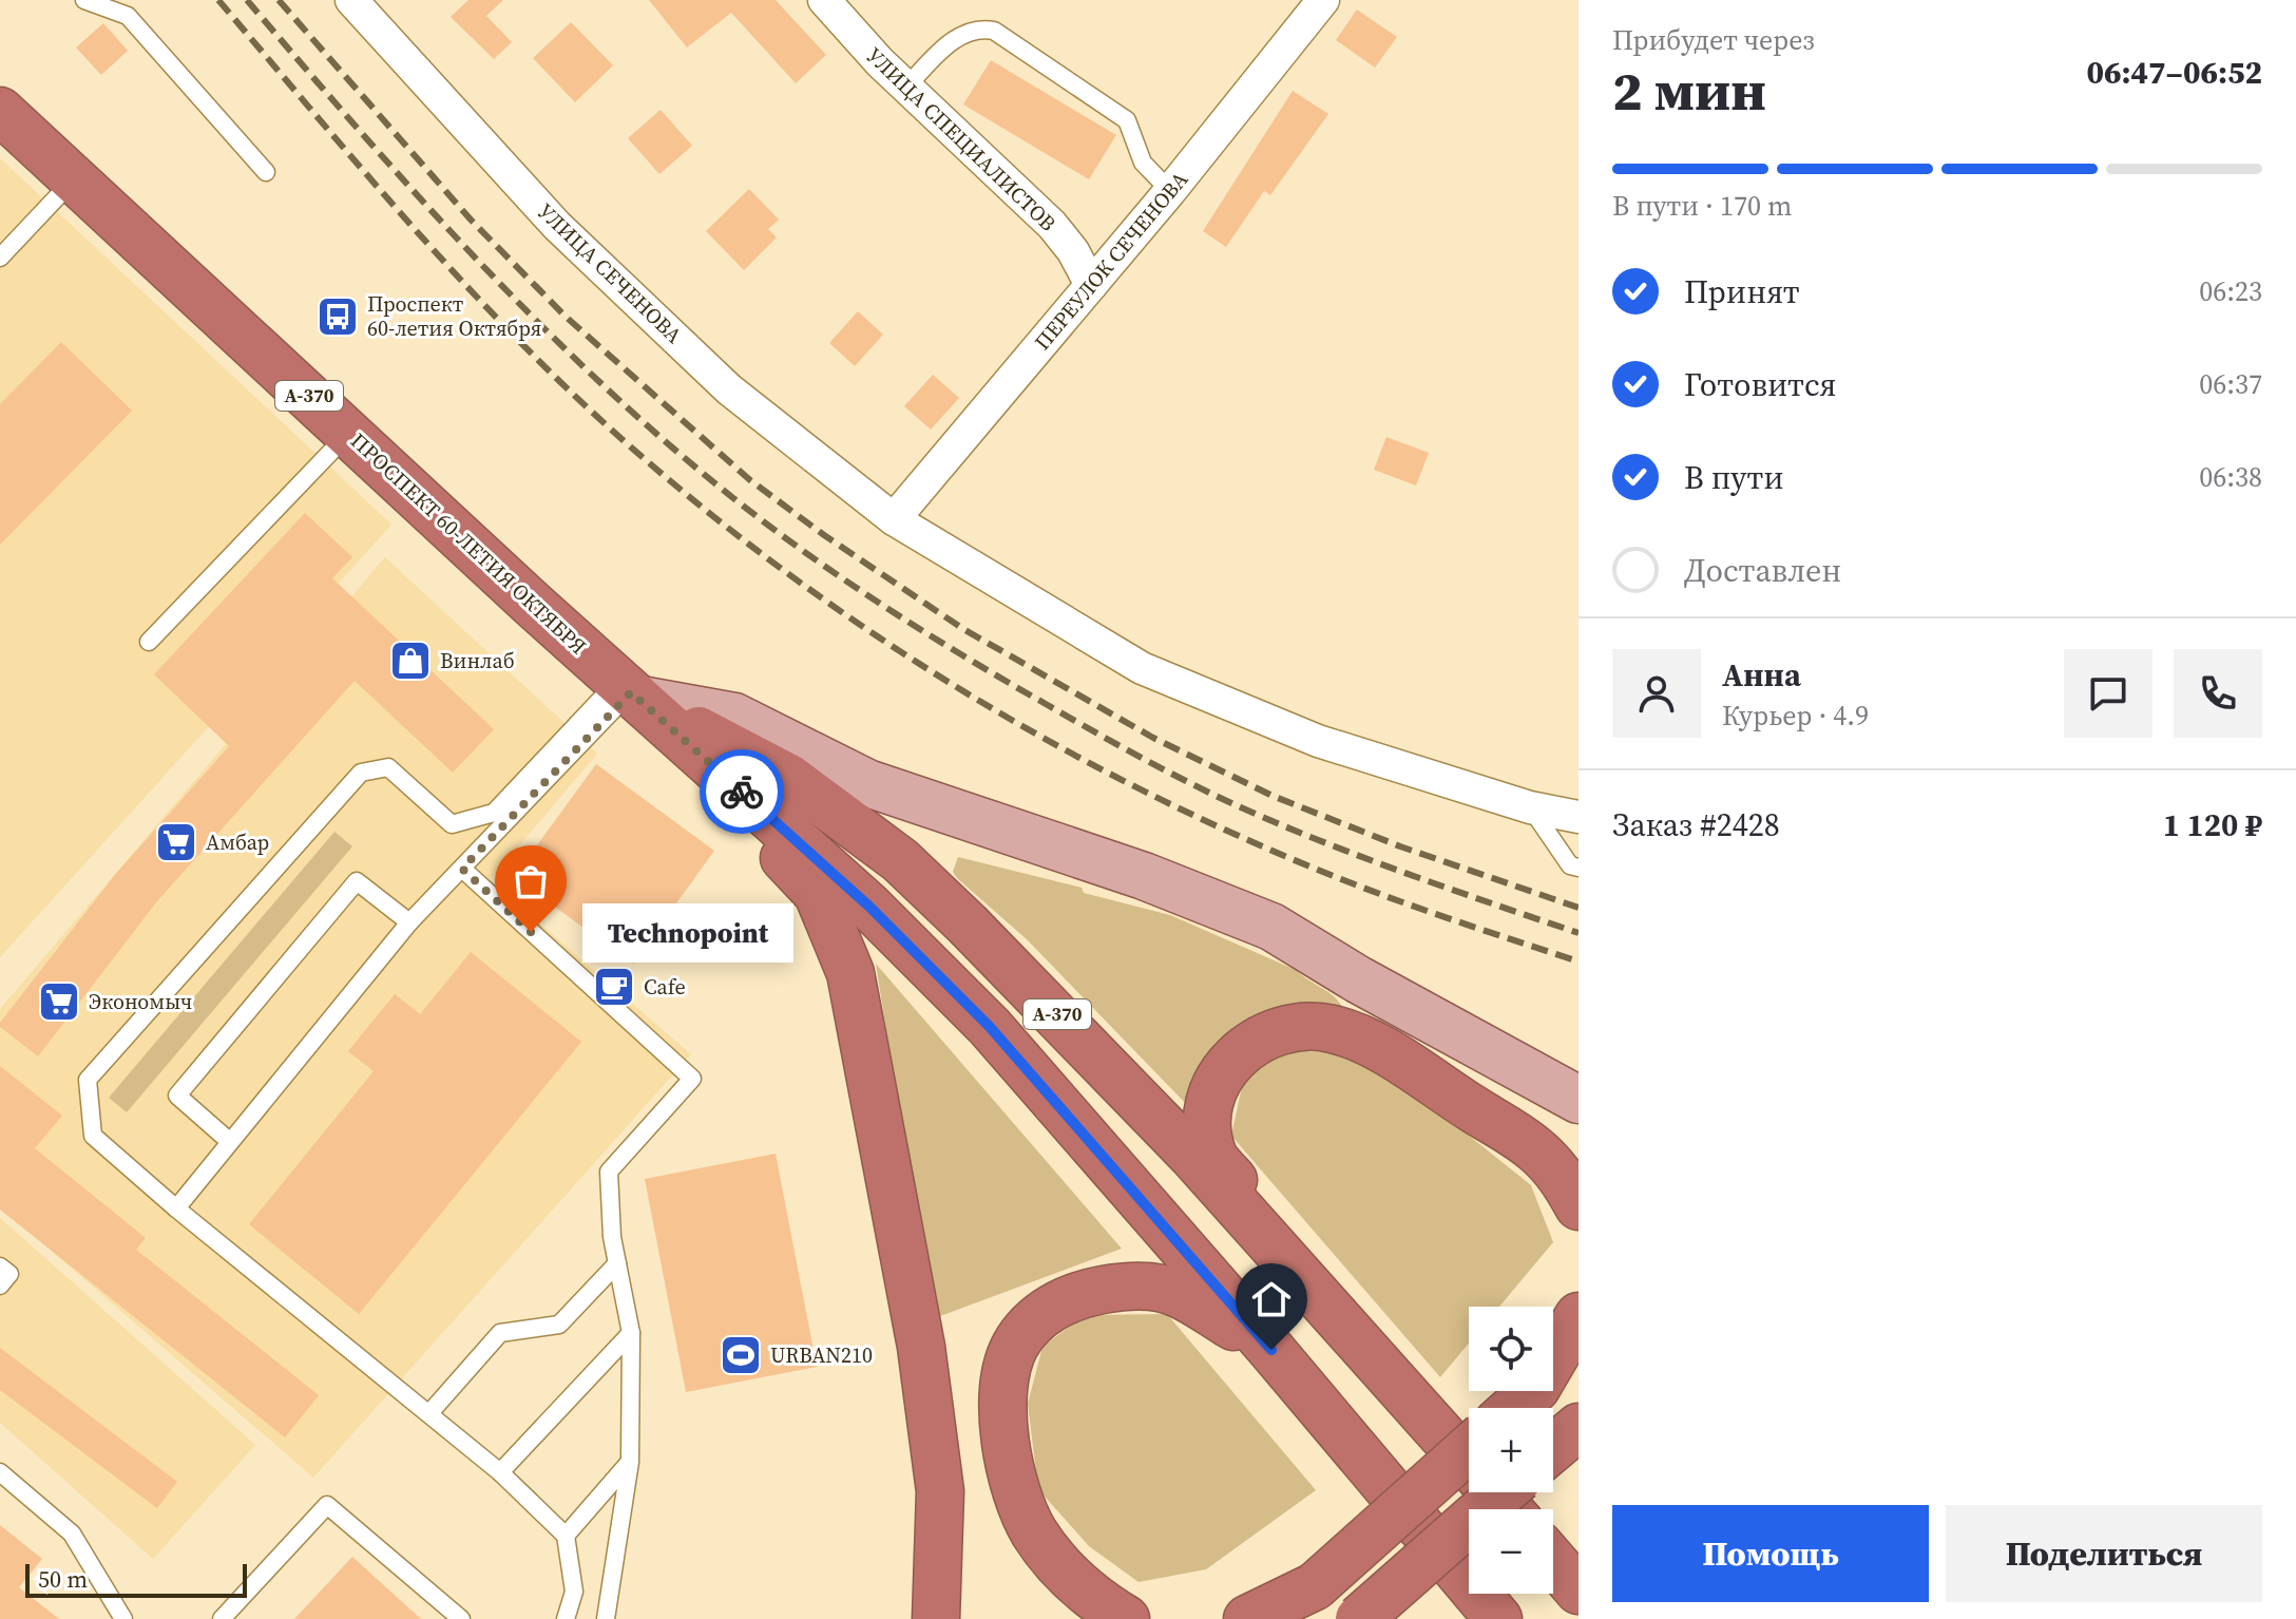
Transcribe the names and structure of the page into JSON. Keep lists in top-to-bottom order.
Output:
{
  "streets": {
    "highway": ["А-370", "ПРОСПЕКТ 60-ЛЕТИЯ ОКТЯБРЯ"],
    "street": ["УЛИЦА СПЕЦИАЛИСТОВ", "ПЕРЕУЛОК СЕЧЕНОВА", "УЛИЦА СЕЧЕНОВА"]
  },
  "crossings": [
    ["УЛИЦА СПЕЦИАЛИСТОВ", "ПЕРЕУЛОК СЕЧЕНОВА"],
    ["ПЕРЕУЛОК СЕЧЕНОВА", "УЛИЦА СЕЧЕНОВА"]
  ],
  "places": {
    "bus stop": ["Проспект 60-летия Октября"],
    "shop": ["Винлаб"],
    "supermarket": ["Амбар", "Экономыч"],
    "other": ["Technopoint"],
    "cafe": ["Cafe"],
    "sports": ["URBAN210"]
  },
  "scale_bar": "50 m",
  "page": {
    "heading": ["2 мин", "Прибудет через", "06:47–06:52"],
    "panel": [
      "Анна",
      "Курьер · 4.9",
      "Заказ #2428",
      "1 120 ₽"
    ],
    "bar": "В пути · 170 m",
    "list": [
      ["Принят", "06:23"],
      ["Готовится", "06:37"],
      ["В пути", "06:38"],
      "Доставлен"
    ],
    "bubble": "Technopoint",
    "map_buttons": ["+", "−"],
    "buttons": ["Помощь", "Поделиться"],
    "scale": "50 m"
  }
}
